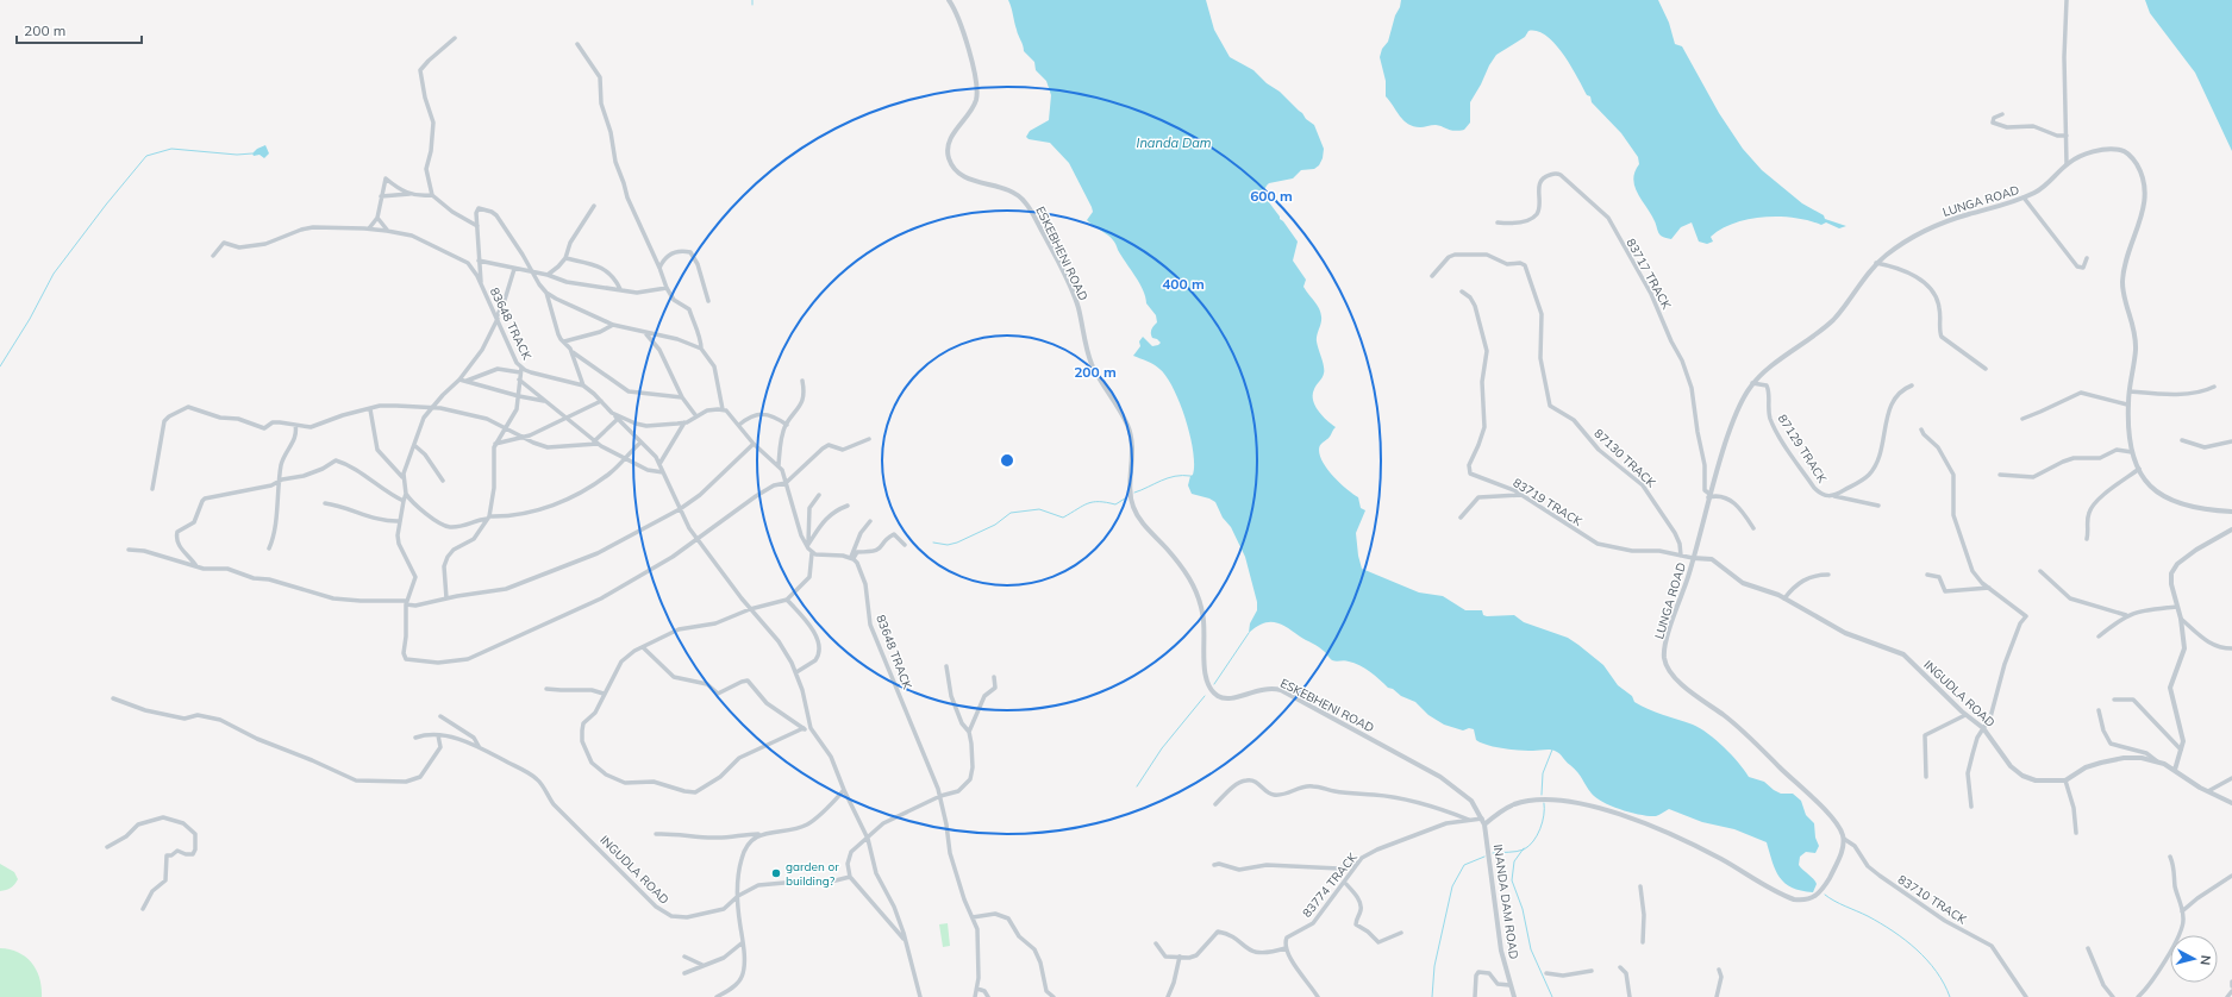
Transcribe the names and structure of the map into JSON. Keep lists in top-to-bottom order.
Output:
{
  "streets": {
    "street": [
      "LUNGA ROAD",
      "ESKEBHENI ROAD",
      "83717 TRACK",
      "83648 TRACK",
      "87129 TRACK",
      "87130 TRACK",
      "83719 TRACK",
      "INGUDLA ROAD",
      "83774 TRACK",
      "83710 TRACK",
      "INANDA DAM ROAD"
    ]
  },
  "crossings": [
    ["LUNGA ROAD", "83717 TRACK"],
    ["LUNGA ROAD", "87129 TRACK"],
    ["LUNGA ROAD", "83719 TRACK"],
    ["LUNGA ROAD", "INGUDLA ROAD"],
    ["LUNGA ROAD", "83710 TRACK"],
    ["ESKEBHENI ROAD", "INANDA DAM ROAD"],
    ["87130 TRACK", "83719 TRACK"],
    ["83719 TRACK", "INGUDLA ROAD"],
    ["83774 TRACK", "INANDA DAM ROAD"]
  ],
  "water": ["Inanda Dam"],
  "places": ["garden or building?"],
  "scale_bar": "200 m",
  "north": "right",
  "rings": ["600 m", "400 m", "200 m"]
}
